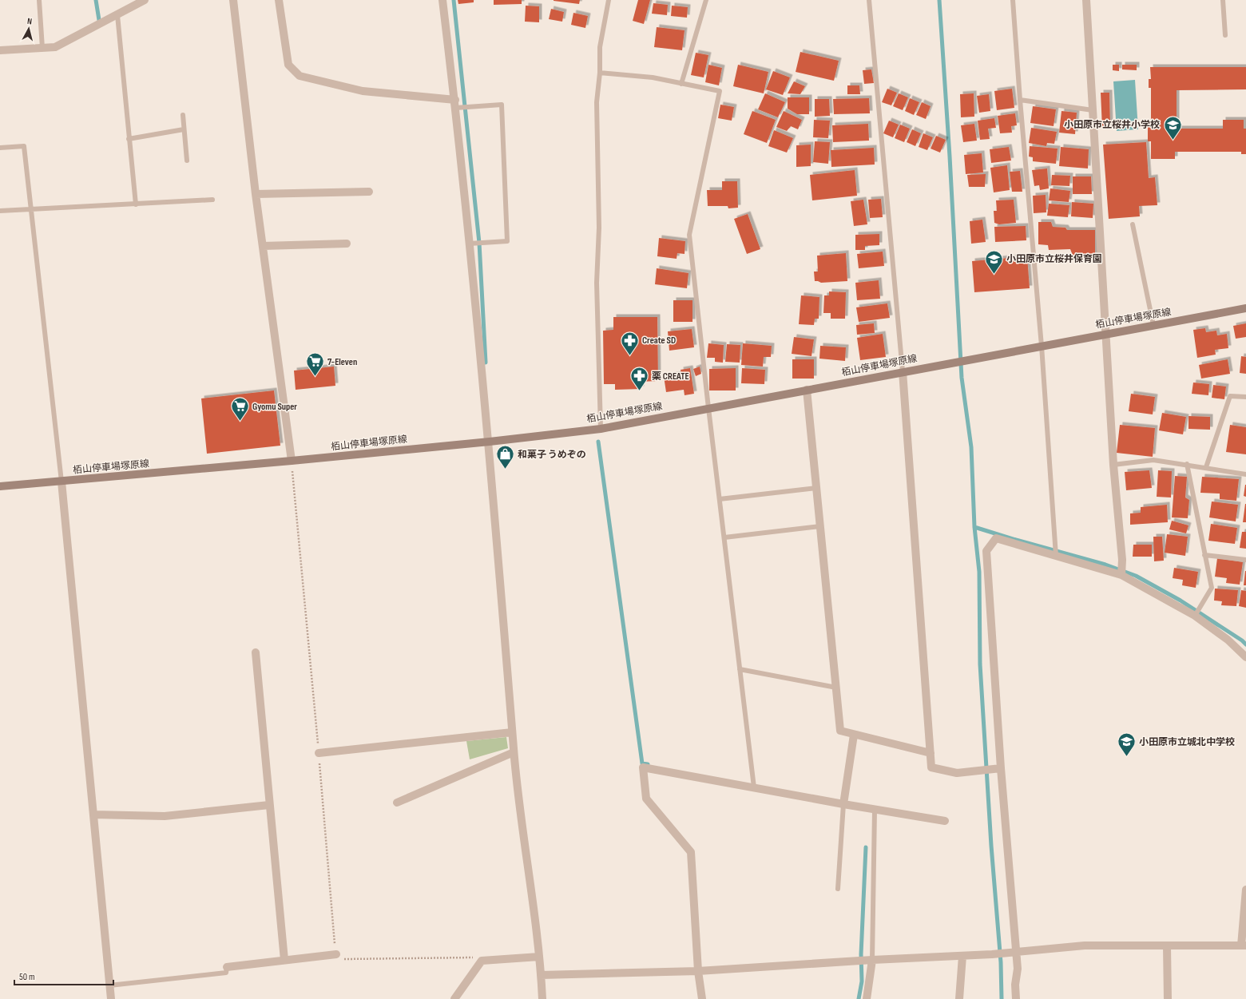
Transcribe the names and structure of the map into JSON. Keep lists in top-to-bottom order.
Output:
{
  "streets": {
    "main road": ["栢山停車場塚原線"]
  },
  "places": {
    "school or university": ["小田原市立桜井小学校", "小田原市立桜井保育園", "小田原市立城北中学校"],
    "pharmacy": ["Create SD", "薬 CREATE"],
    "supermarket": ["7-Eleven", "Gyomu Super"],
    "shop": ["和菓子 うめぞの"]
  },
  "scale_bar": "50 m",
  "north": "top"
}
